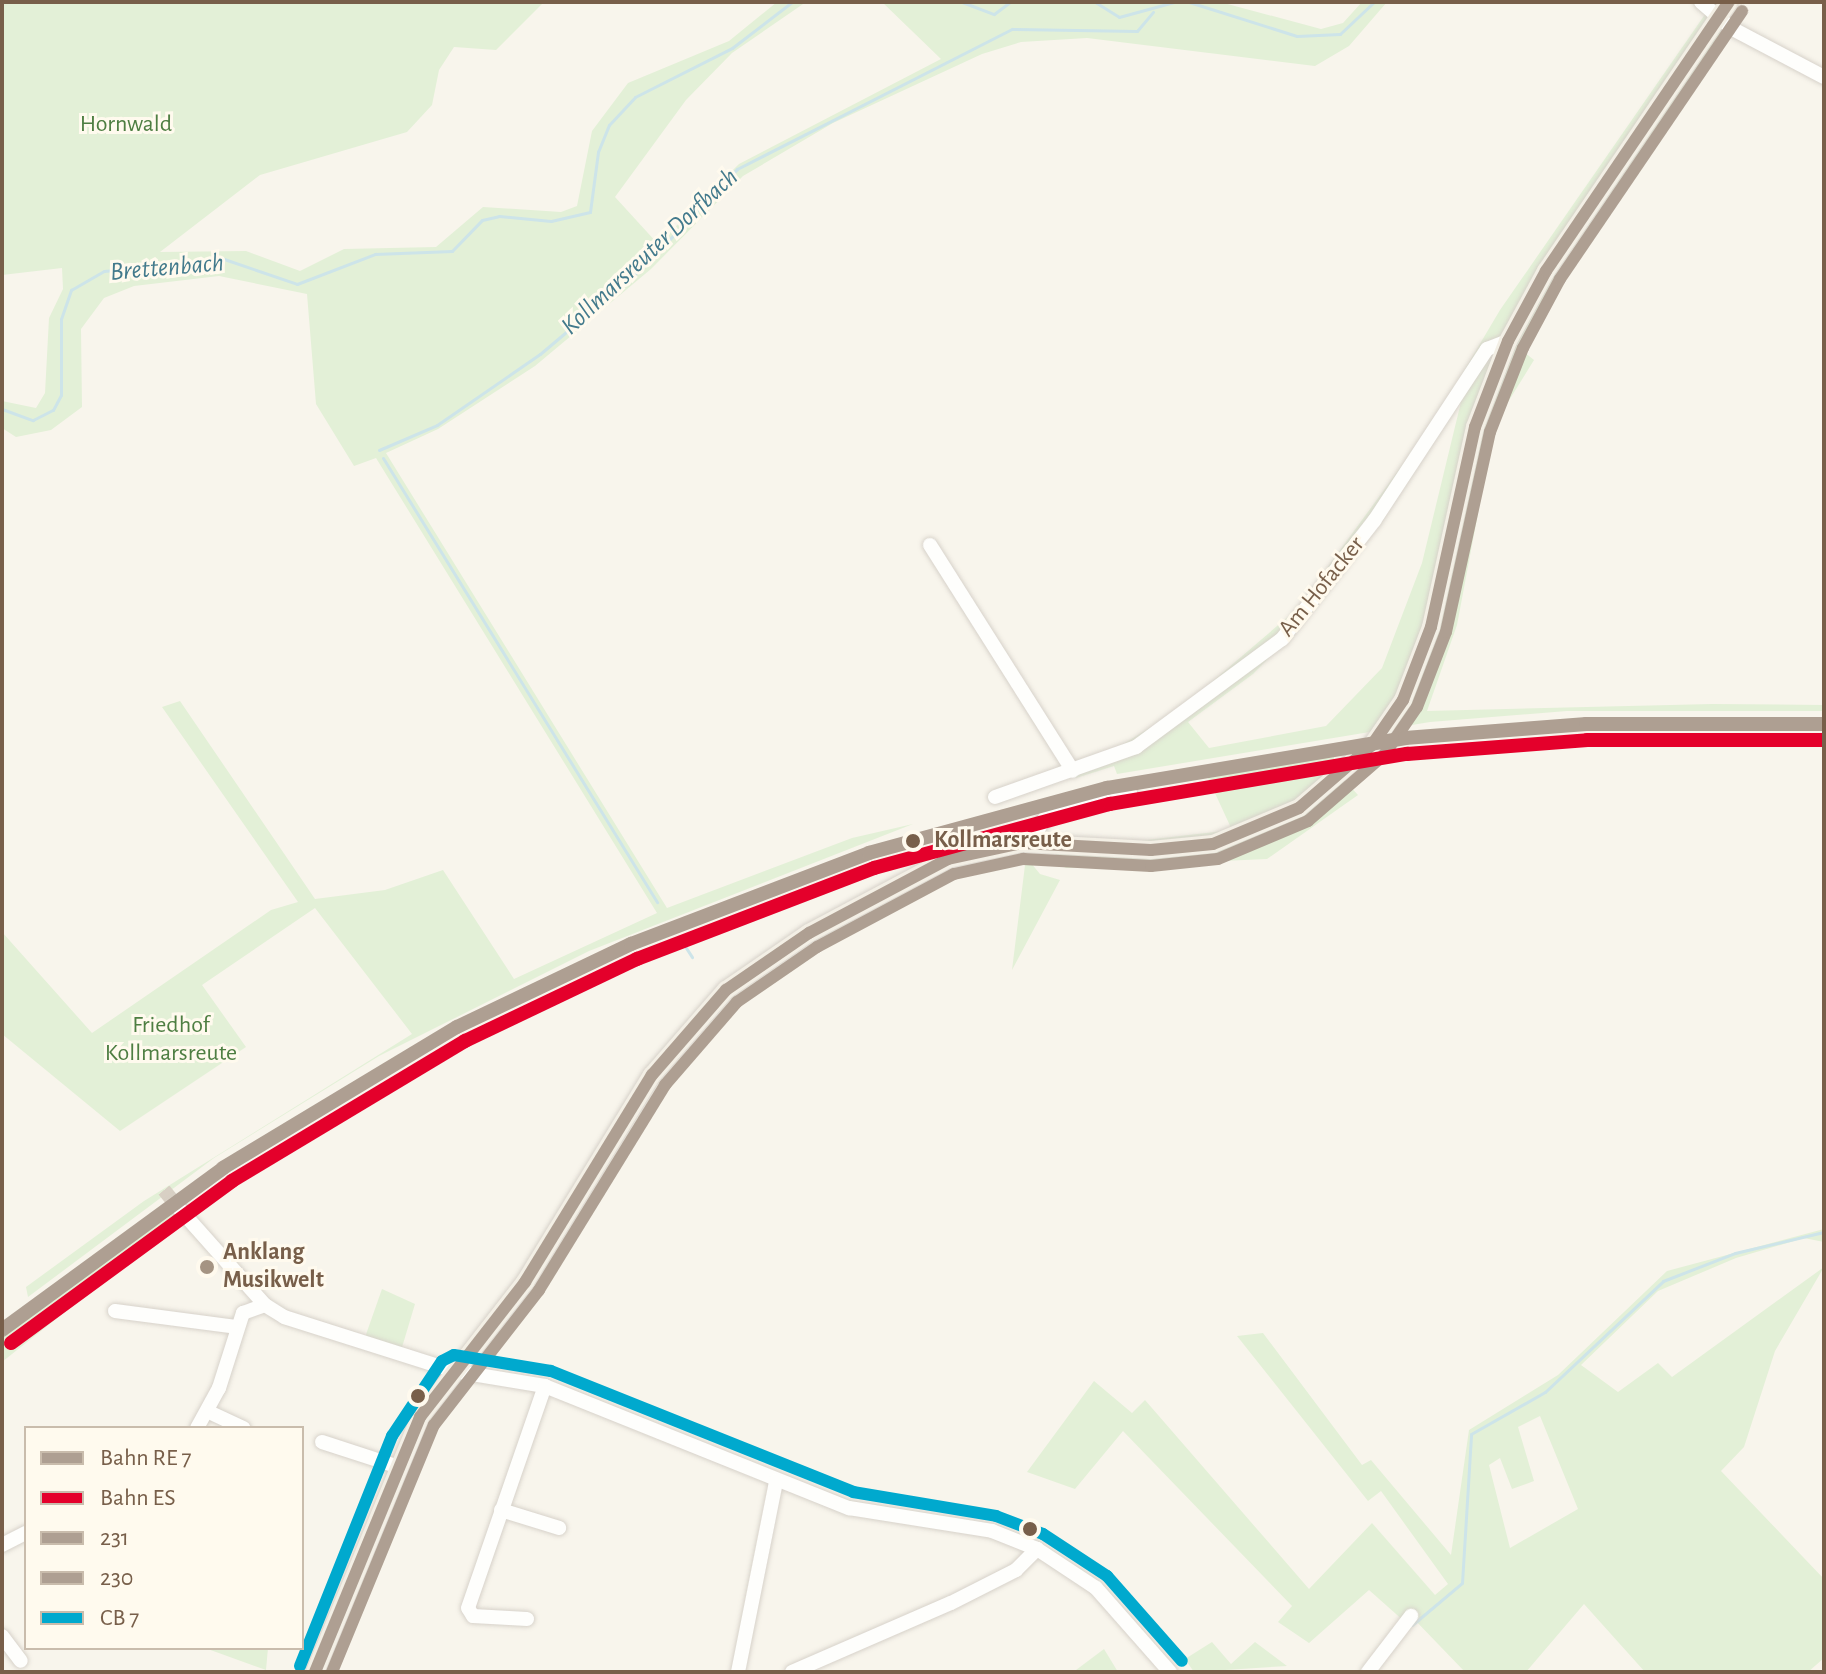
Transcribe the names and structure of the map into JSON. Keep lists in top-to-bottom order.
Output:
{
  "streets": {
    "street": ["Am Hofacker"]
  },
  "water": ["Kollmarsreuter Dorfbach", "Brettenbach"],
  "parks": ["Hornwald", "Friedhof Kollmarsreute"],
  "places": ["Kollmarsreute", "Anklang Musikwelt"],
  "lines": ["transit line 231", "transit line 230", "rail line ES"],
  "legend": [
    "Bahn RE 7",
    "Bahn ES",
    "231",
    "230",
    "CB 7"
  ]
}
